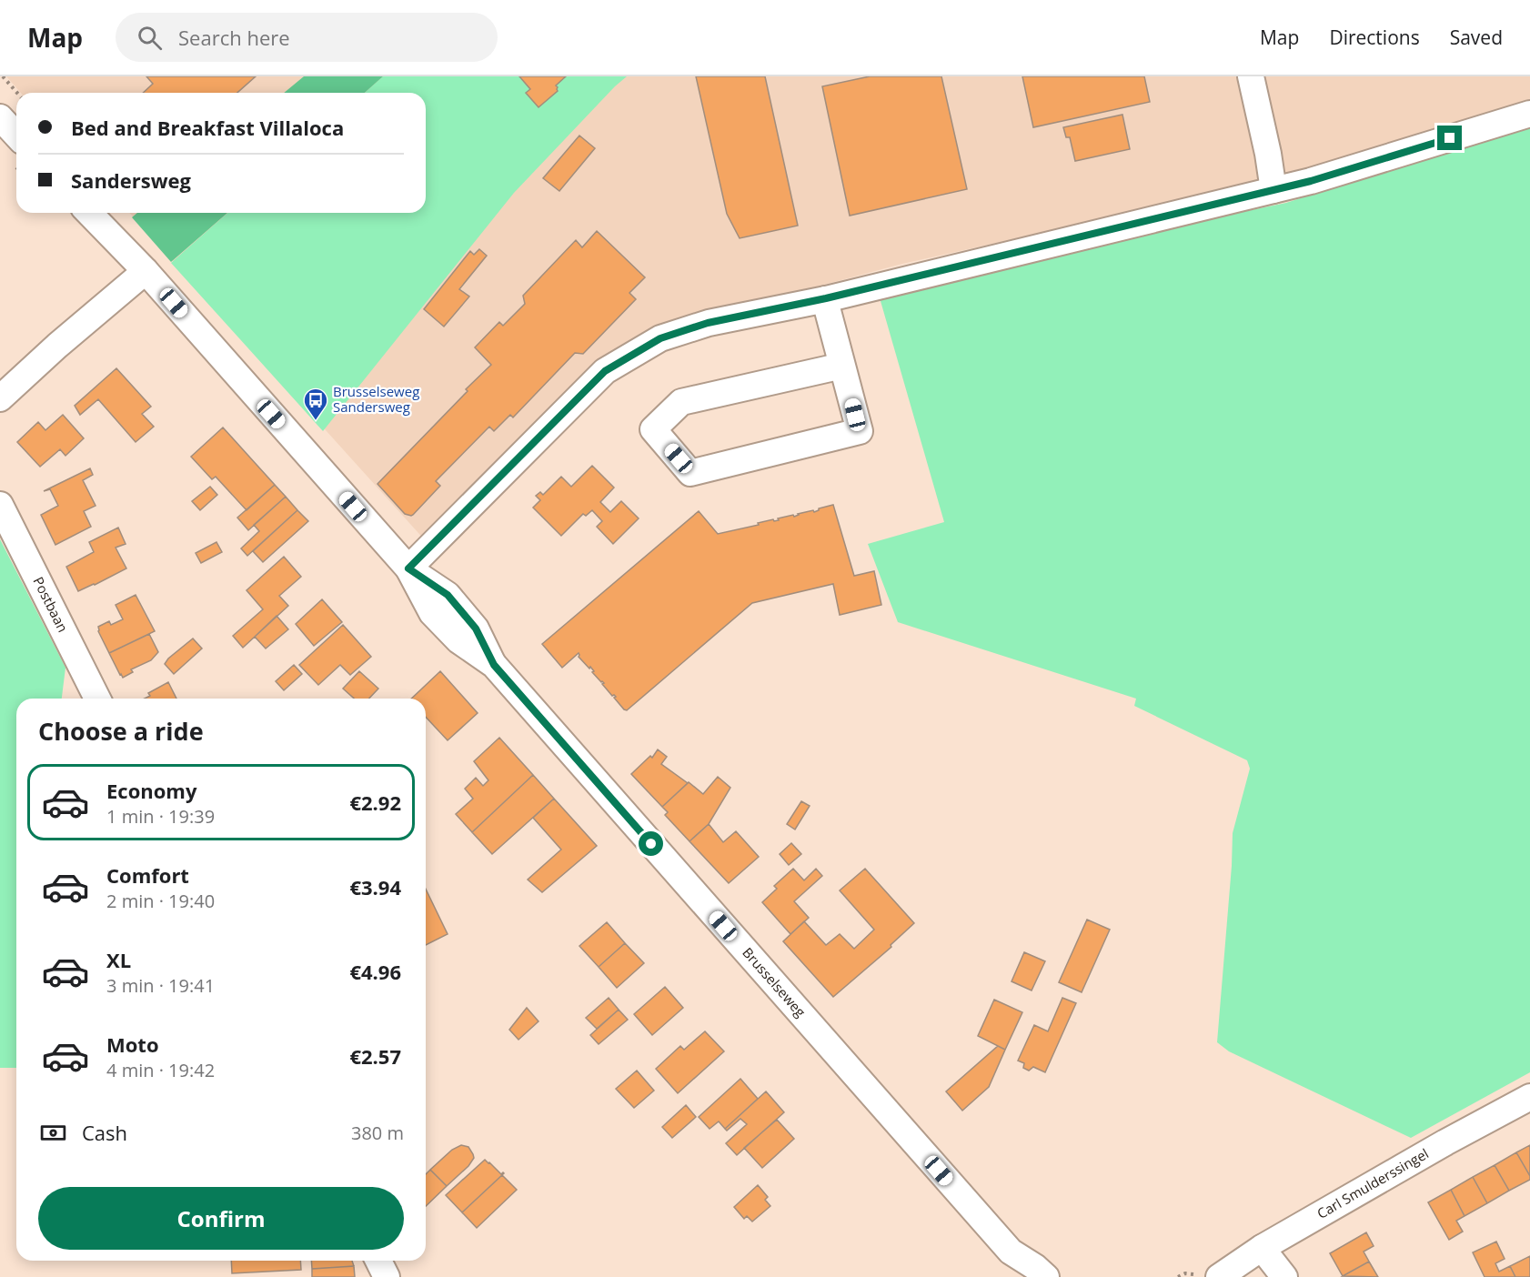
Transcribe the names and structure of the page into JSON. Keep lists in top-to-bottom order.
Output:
{
  "streets": {
    "street": ["Postbaan", "Brusselseweg", "Carl Smulderssingel"]
  },
  "places": {
    "bus stop": ["Brusselseweg Sandersweg"]
  },
  "page": {
    "header": "Map",
    "search": "Search here",
    "nav": ["Map", "Directions", "Saved"],
    "banner": ["Bed and Breakfast Villaloca", "Sandersweg"],
    "heading": "Choose a ride",
    "list": [
      {
        "name": "Economy",
        "note": "1 min · 19:39",
        "value": "€2.92"
      },
      {
        "name": "Comfort",
        "note": "2 min · 19:40",
        "value": "€3.94"
      },
      {
        "name": "XL",
        "note": "3 min · 19:41",
        "value": "€4.96"
      },
      {
        "name": "Moto",
        "note": "4 min · 19:42",
        "value": "€2.57"
      }
    ],
    "pay": ["Cash", "380 m"],
    "buttons": "Confirm"
  }
}
